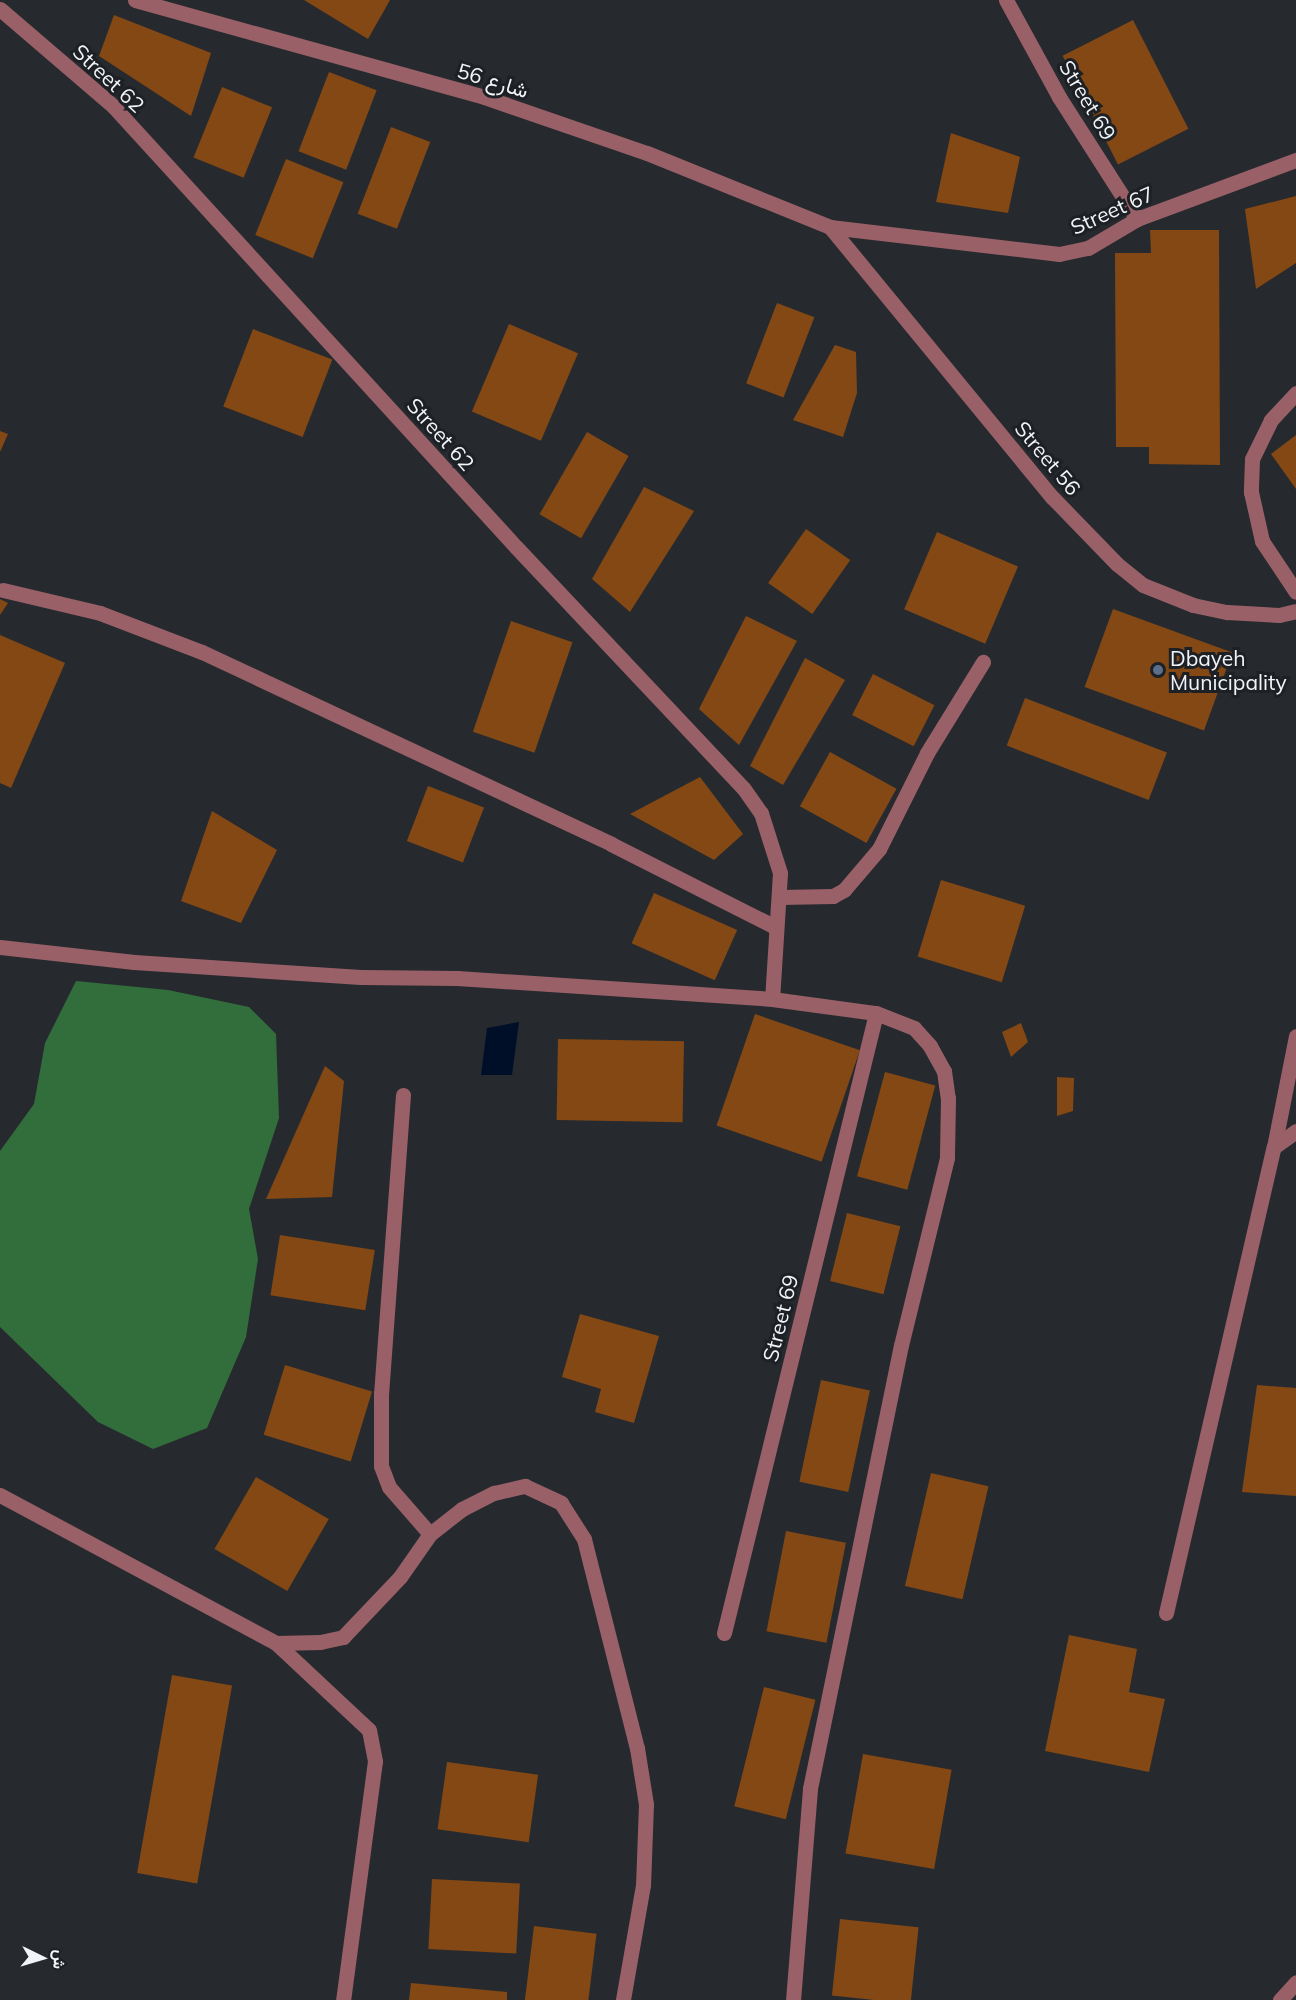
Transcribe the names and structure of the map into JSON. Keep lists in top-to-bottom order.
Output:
{
  "streets": {
    "street": [
      "Street 62",
      "شارع 56",
      "Street 69",
      "Street 67",
      "Street 56"
    ]
  },
  "crossings": [
    ["شارع 56", "Street 67"],
    ["شارع 56", "Street 56"],
    ["Street 69", "Street 67"],
    ["Street 67", "Street 56"]
  ],
  "places": ["Dbayeh Municipality"],
  "north": "right"
}
